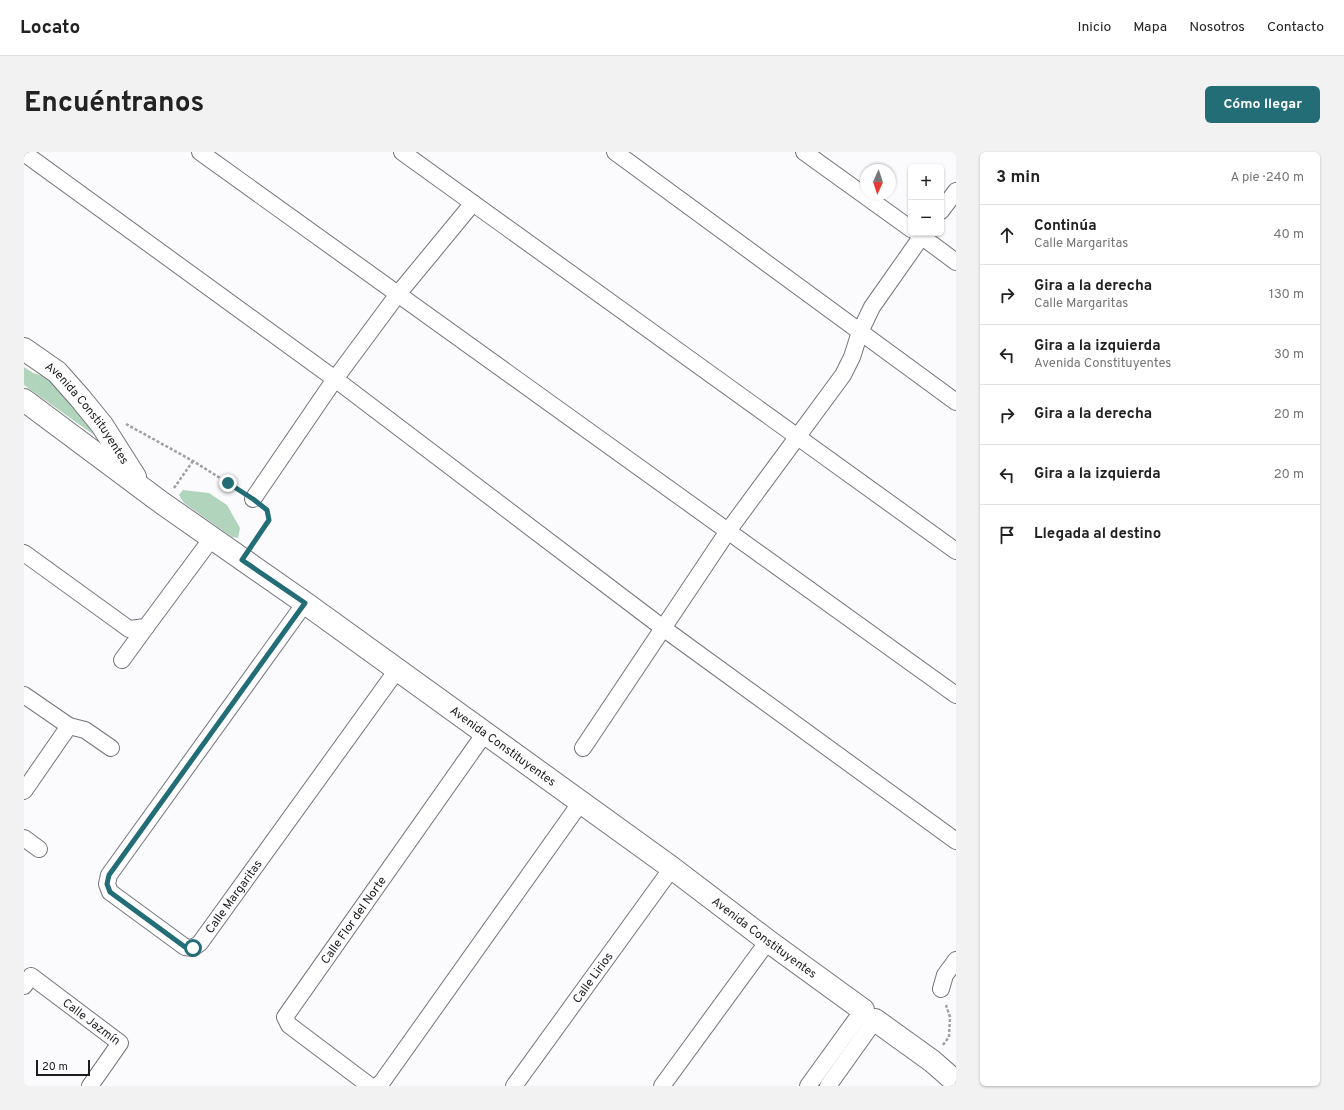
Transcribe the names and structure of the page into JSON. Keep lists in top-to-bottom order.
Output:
{
  "streets": {
    "main road": ["Avenida Constituyentes"],
    "street": [
      "Calle Margaritas",
      "Calle Flor del Norte",
      "Calle Lirios",
      "Calle Jazmín"
    ]
  },
  "crossings": [
    ["Avenida Constituyentes", "Calle Margaritas"],
    ["Avenida Constituyentes", "Calle Flor del Norte"],
    ["Avenida Constituyentes", "Calle Lirios"]
  ],
  "scale_bar": "20 m",
  "north": "bottom",
  "page": {
    "header": "Locato",
    "nav": [
      "Inicio",
      "Mapa",
      "Nosotros",
      "Contacto"
    ],
    "title": "Encuéntranos",
    "buttons": "Cómo llegar",
    "heading": ["3 min", "A pie · 240 m"],
    "map_buttons": ["+", "−"],
    "list": [
      ["Continúa", "Calle Margaritas", "40 m"],
      ["Gira a la derecha", "Calle Margaritas", "130 m"],
      ["Gira a la izquierda", "Avenida Constituyentes", "30 m"],
      ["Gira a la derecha", "20 m"],
      ["Gira a la izquierda", "20 m"],
      "Llegada al destino"
    ],
    "scale": "20 m"
  }
}
